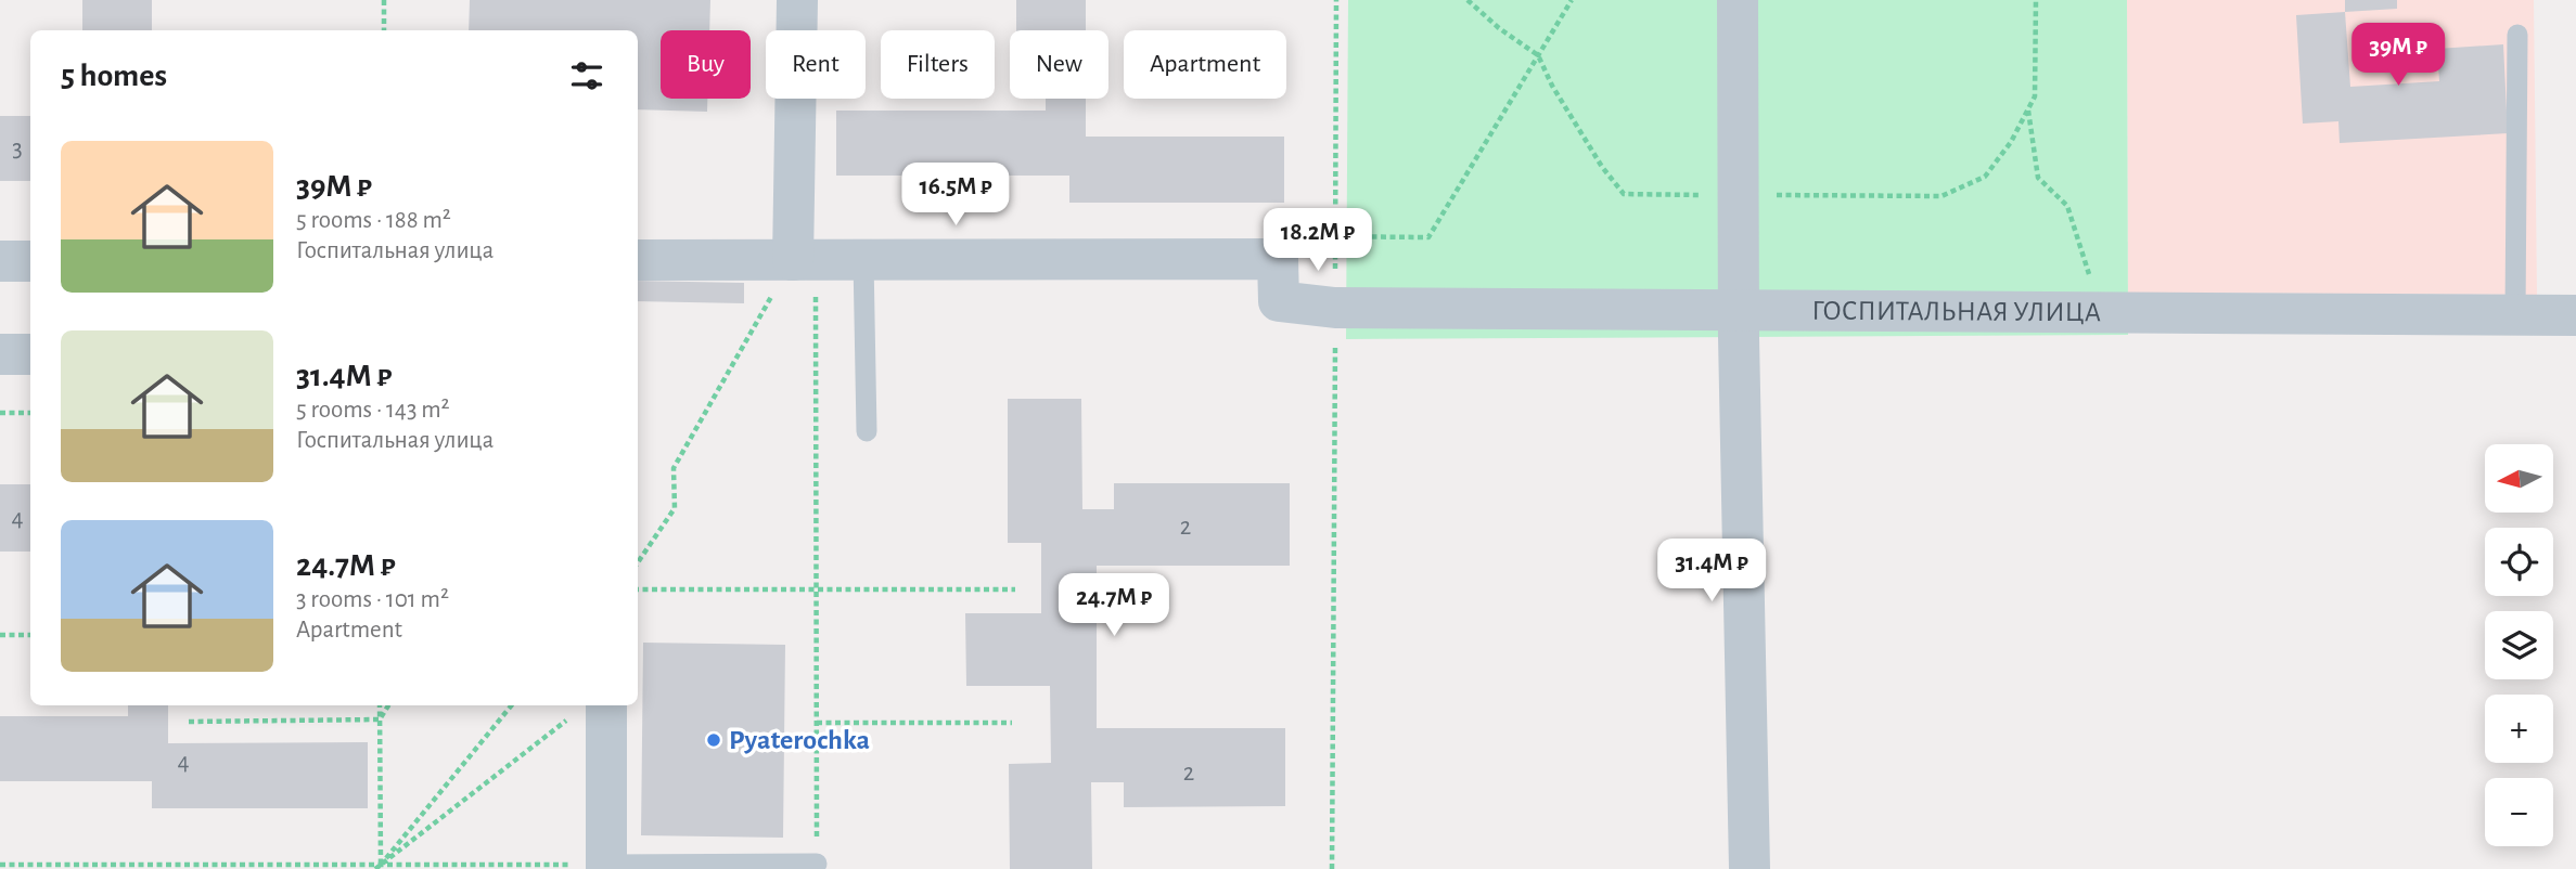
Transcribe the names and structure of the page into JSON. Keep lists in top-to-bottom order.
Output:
{
  "streets": {
    "street": ["ГОСПИТАЛЬНАЯ УЛИЦА"]
  },
  "places": ["Pyaterochka"],
  "house_numbers": [
    "3",
    "4",
    "2",
    "4",
    "2"
  ],
  "north": "left",
  "page": {
    "price": [
      "39M ₽",
      "16.5M ₽",
      "18.2M ₽",
      "31.4M ₽",
      "24.7M ₽"
    ],
    "chip": [
      "Buy",
      "Rent",
      "Filters",
      "New",
      "Apartment"
    ],
    "heading": "5 homes",
    "list": [
      {
        "name": "39M ₽",
        "note": "5 rooms · 188 m² · Госпитальная улица"
      },
      {
        "name": "31.4M ₽",
        "note": "5 rooms · 143 m² · Госпитальная улица"
      },
      {
        "name": "24.7M ₽",
        "note": "3 rooms · 101 m² · Apartment"
      }
    ],
    "map_buttons": ["+", "−"]
  }
}
